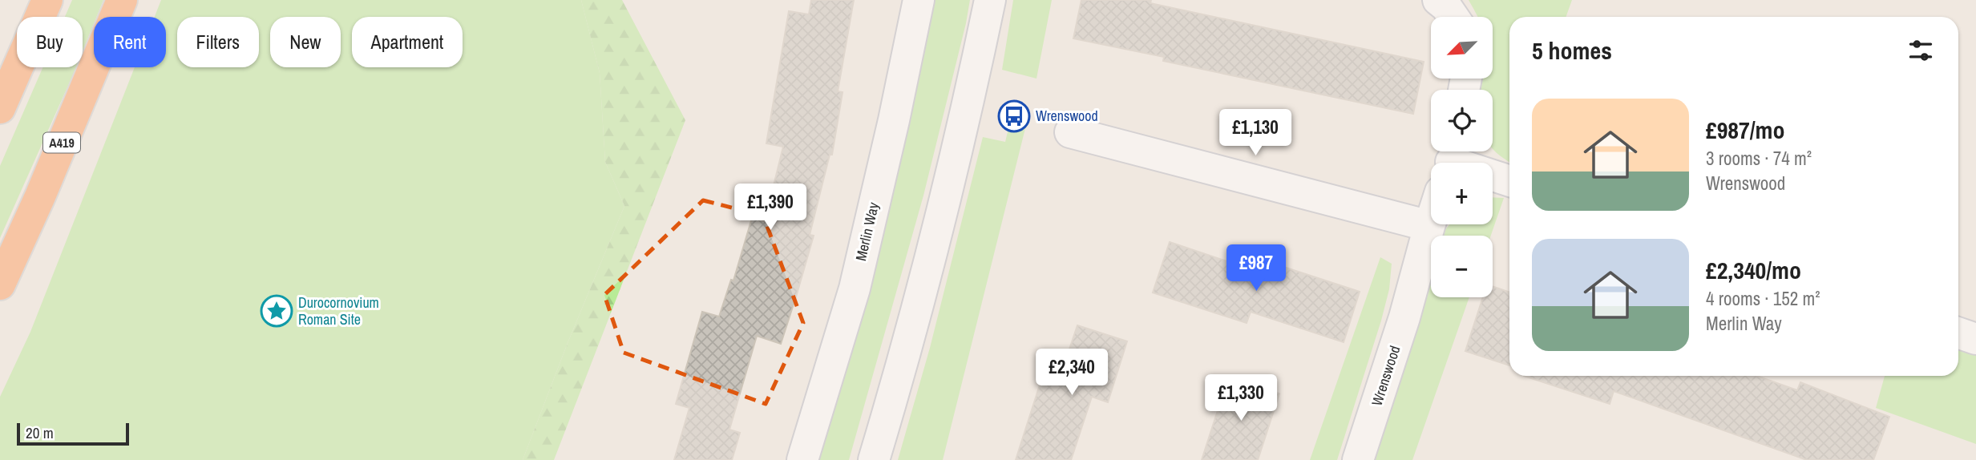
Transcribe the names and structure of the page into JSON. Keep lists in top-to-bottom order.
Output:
{
  "streets": {
    "highway": ["A419"],
    "street": ["Merlin Way", "Wrenswood"]
  },
  "places": {
    "bus stop": ["Wrenswood"],
    "place": ["Durocornovium Roman Site"]
  },
  "scale_bar": "20 m",
  "north": "bottom left",
  "page": {
    "map_buttons": ["+", "−"],
    "chip": [
      "Buy",
      "Rent",
      "Filters",
      "New",
      "Apartment"
    ],
    "heading": "5 homes",
    "list": [
      {
        "name": "£987/mo",
        "note": "3 rooms · 74 m² · Wrenswood"
      },
      {
        "name": "£2,340/mo",
        "note": "4 rooms · 152 m² · Merlin Way"
      }
    ],
    "price": [
      "£1,130",
      "£1,390",
      "£987",
      "£2,340",
      "£1,330"
    ],
    "scale": "20 m"
  }
}
